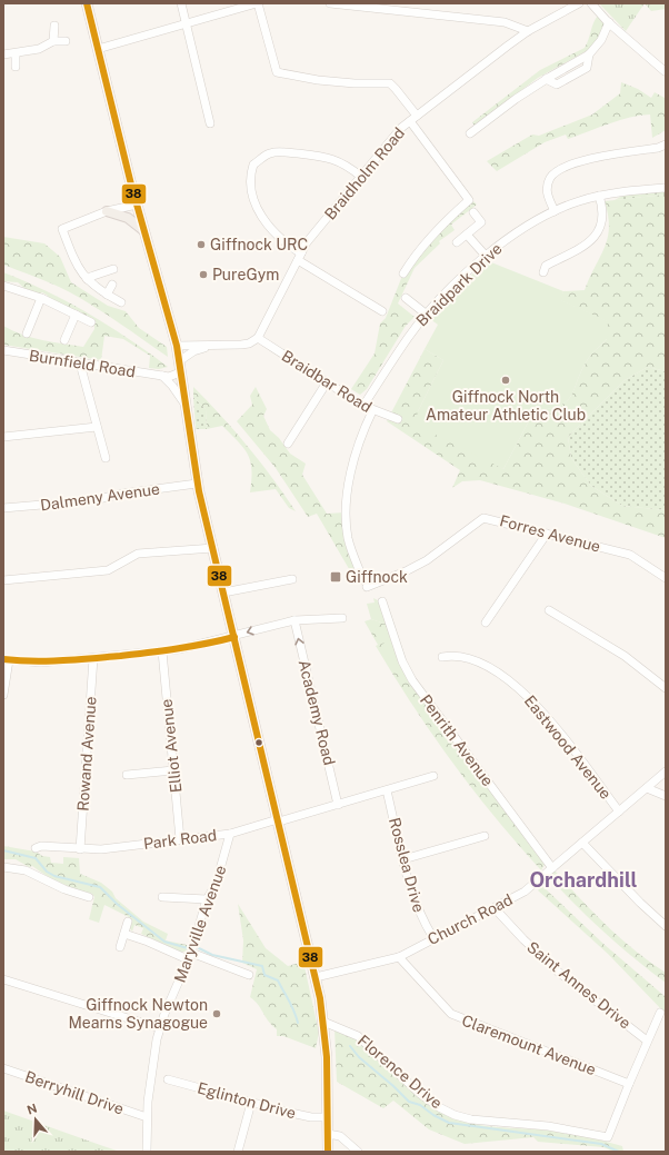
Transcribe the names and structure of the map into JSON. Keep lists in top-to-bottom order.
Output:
{
  "streets": {
    "street": [
      "Braidholm Road",
      "Braidpark Drive",
      "Burnfield Road",
      "Braidbar Road",
      "Dalmeny Avenue",
      "Forres Avenue",
      "Academy Road",
      "Penrith Avenue",
      "Elliot Avenue",
      "Eastwood Avenue",
      "Rowand Avenue",
      "Park Road",
      "Rosslea Drive",
      "Church Road",
      "Maryville Avenue",
      "Saint Annes Drive",
      "Claremount Avenue",
      "Florence Drive",
      "Berryhill Drive",
      "Eglinton Drive"
    ]
  },
  "crossings": [
    ["Braidholm Road", "Braidbar Road"],
    ["Braidpark Drive", "Braidbar Road"],
    ["Braidbar Road", "Forres Avenue"],
    ["Academy Road", "Park Road"],
    ["Penrith Avenue", "Church Road"],
    ["Elliot Avenue", "Park Road"],
    ["Eastwood Avenue", "Church Road"],
    ["Rowand Avenue", "Park Road"],
    ["Park Road", "Rosslea Drive"],
    ["Park Road", "Maryville Avenue"],
    ["Rosslea Drive", "Church Road"],
    ["Church Road", "Saint Annes Drive"],
    ["Church Road", "Claremount Avenue"],
    ["Maryville Avenue", "Berryhill Drive"],
    ["Claremount Avenue", "Florence Drive"]
  ],
  "one_way": ["Academy Road"],
  "districts": ["Orchardhill"],
  "places": {
    "other": [
      "Giffnock URC",
      "PureGym",
      "Giffnock North Amateur Athletic Club",
      "Giffnock Newton Mearns Synagogue"
    ],
    "transit": ["Giffnock"]
  },
  "lines": ["transit line 38"],
  "north": "top"
}
